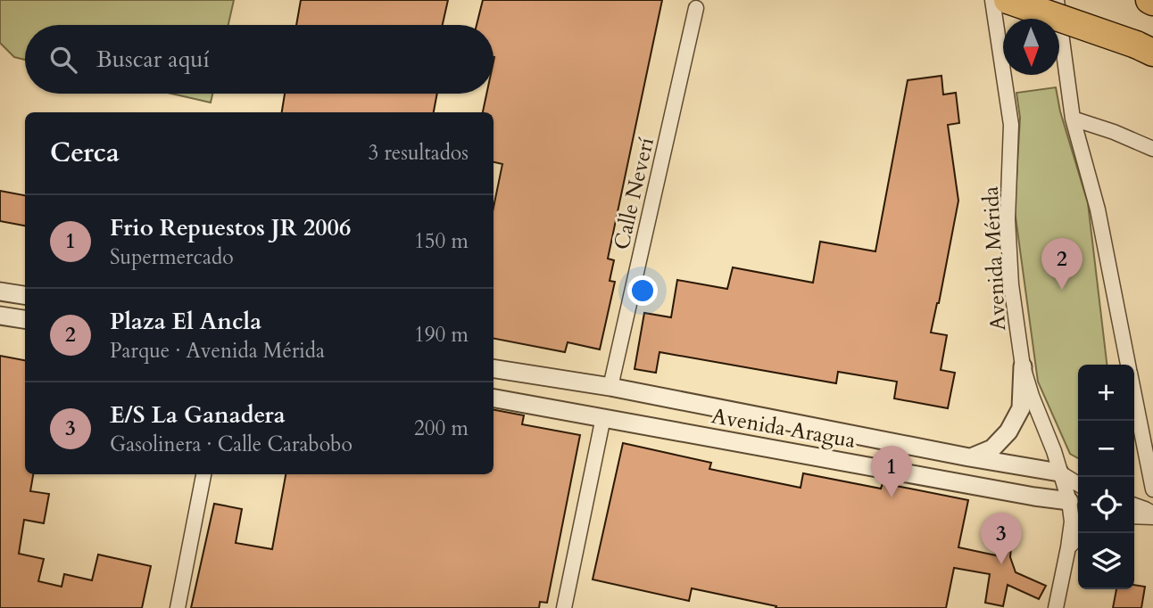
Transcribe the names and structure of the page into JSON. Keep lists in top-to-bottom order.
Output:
{
  "streets": {
    "street": ["Calle Neverí", "Avenida Mérida", "Avenida Aragua"]
  },
  "crossings": [
    ["Calle Neverí", "Avenida Aragua"],
    ["Avenida Mérida", "Avenida Aragua"]
  ],
  "north": "bottom",
  "page": {
    "search": "Buscar aquí",
    "heading": ["Cerca", "3 resultados"],
    "list": [
      {
        "mark": "1",
        "name": "Frio Repuestos JR 2006",
        "note": "Supermercado",
        "value": "150 m"
      },
      {
        "mark": "2",
        "name": "Plaza El Ancla",
        "note": "Parque · Avenida Mérida",
        "value": "190 m"
      },
      {
        "mark": "3",
        "name": "E/S La Ganadera",
        "note": "Gasolinera · Calle Carabobo",
        "value": "200 m"
      }
    ],
    "pins": ["2", "1", "3"],
    "map_buttons": ["+", "−"]
  }
}
